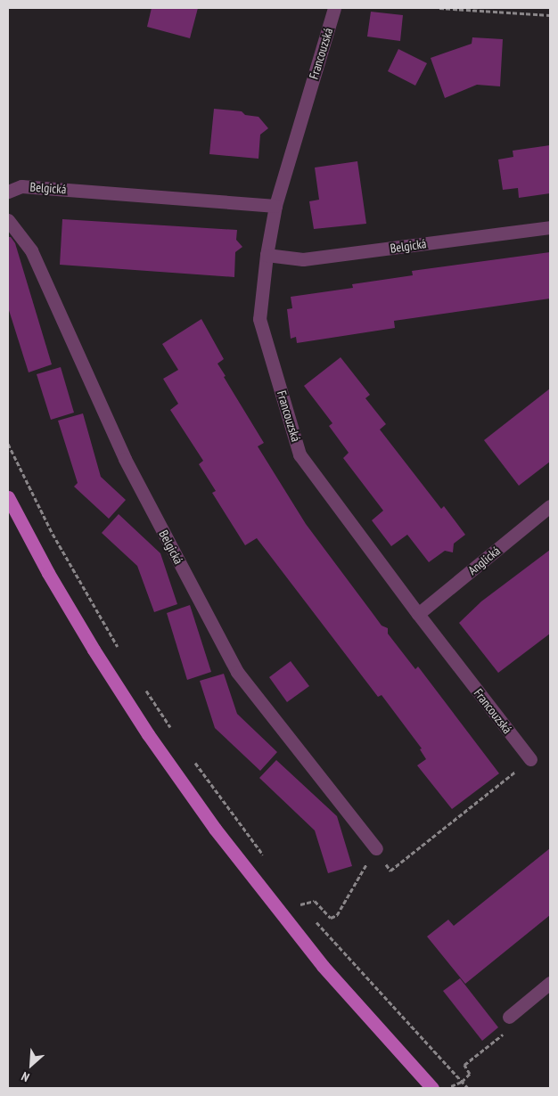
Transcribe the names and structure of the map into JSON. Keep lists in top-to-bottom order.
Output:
{
  "streets": {
    "street": ["Francouzská", "Belgická", "Anglická"]
  },
  "crossings": [
    ["Francouzská", "Belgická"],
    ["Francouzská", "Anglická"]
  ],
  "north": "bottom left"
}
